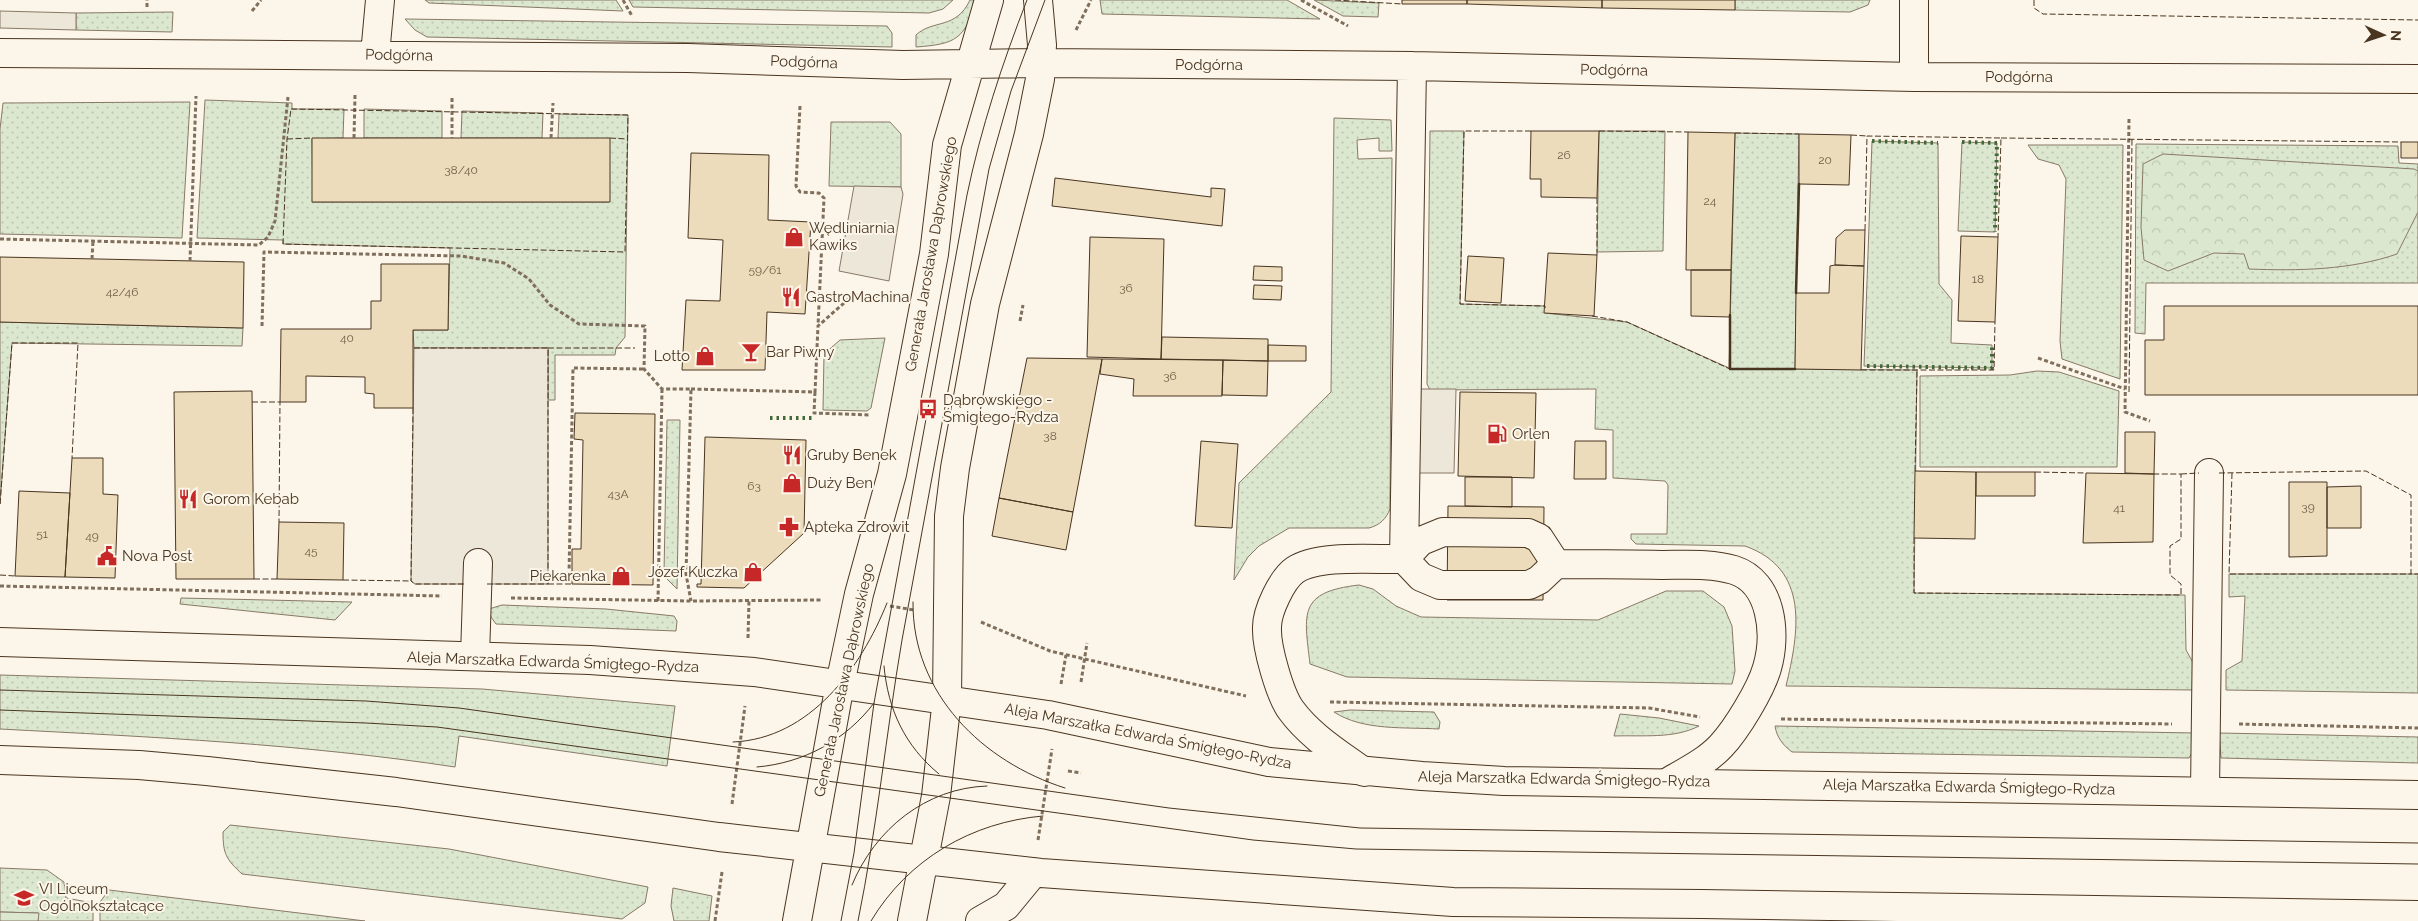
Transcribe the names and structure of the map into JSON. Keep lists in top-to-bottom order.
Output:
{
  "streets": {
    "main road": ["Podgórna", "Generała Jarosława Dąbrowskiego", "Aleja Marszałka Edwarda Śmigłego-Rydza"]
  },
  "crossings": [
    ["Podgórna", "Generała Jarosława Dąbrowskiego"],
    ["Generała Jarosława Dąbrowskiego", "Aleja Marszałka Edwarda Śmigłego-Rydza"]
  ],
  "places": {
    "shop": [
      "Wędliniarnia Kawiks",
      "Lotto",
      "Duży Ben",
      "Józef Kuczka",
      "Piekarenka"
    ],
    "restaurant": ["GastroMachina", "Gruby Benek", "Gorom Kebab"],
    "bar": ["Bar Piwny"],
    "bus stop": ["Dąbrowskiego - Śmigłego-Rydza"],
    "fuel station": ["Orlen"],
    "pharmacy": ["Apteka Zdrowit"],
    "public building": ["Nova Post"],
    "school or university": ["VI Liceum Ogólnokształcące"]
  },
  "house_numbers": [
    "26",
    "20",
    "38/40",
    "24",
    "59/61",
    "18",
    "36",
    "42/46",
    "40",
    "36",
    "38",
    "63",
    "43A",
    "39",
    "41",
    "51",
    "49",
    "45"
  ],
  "north": "right"
}
